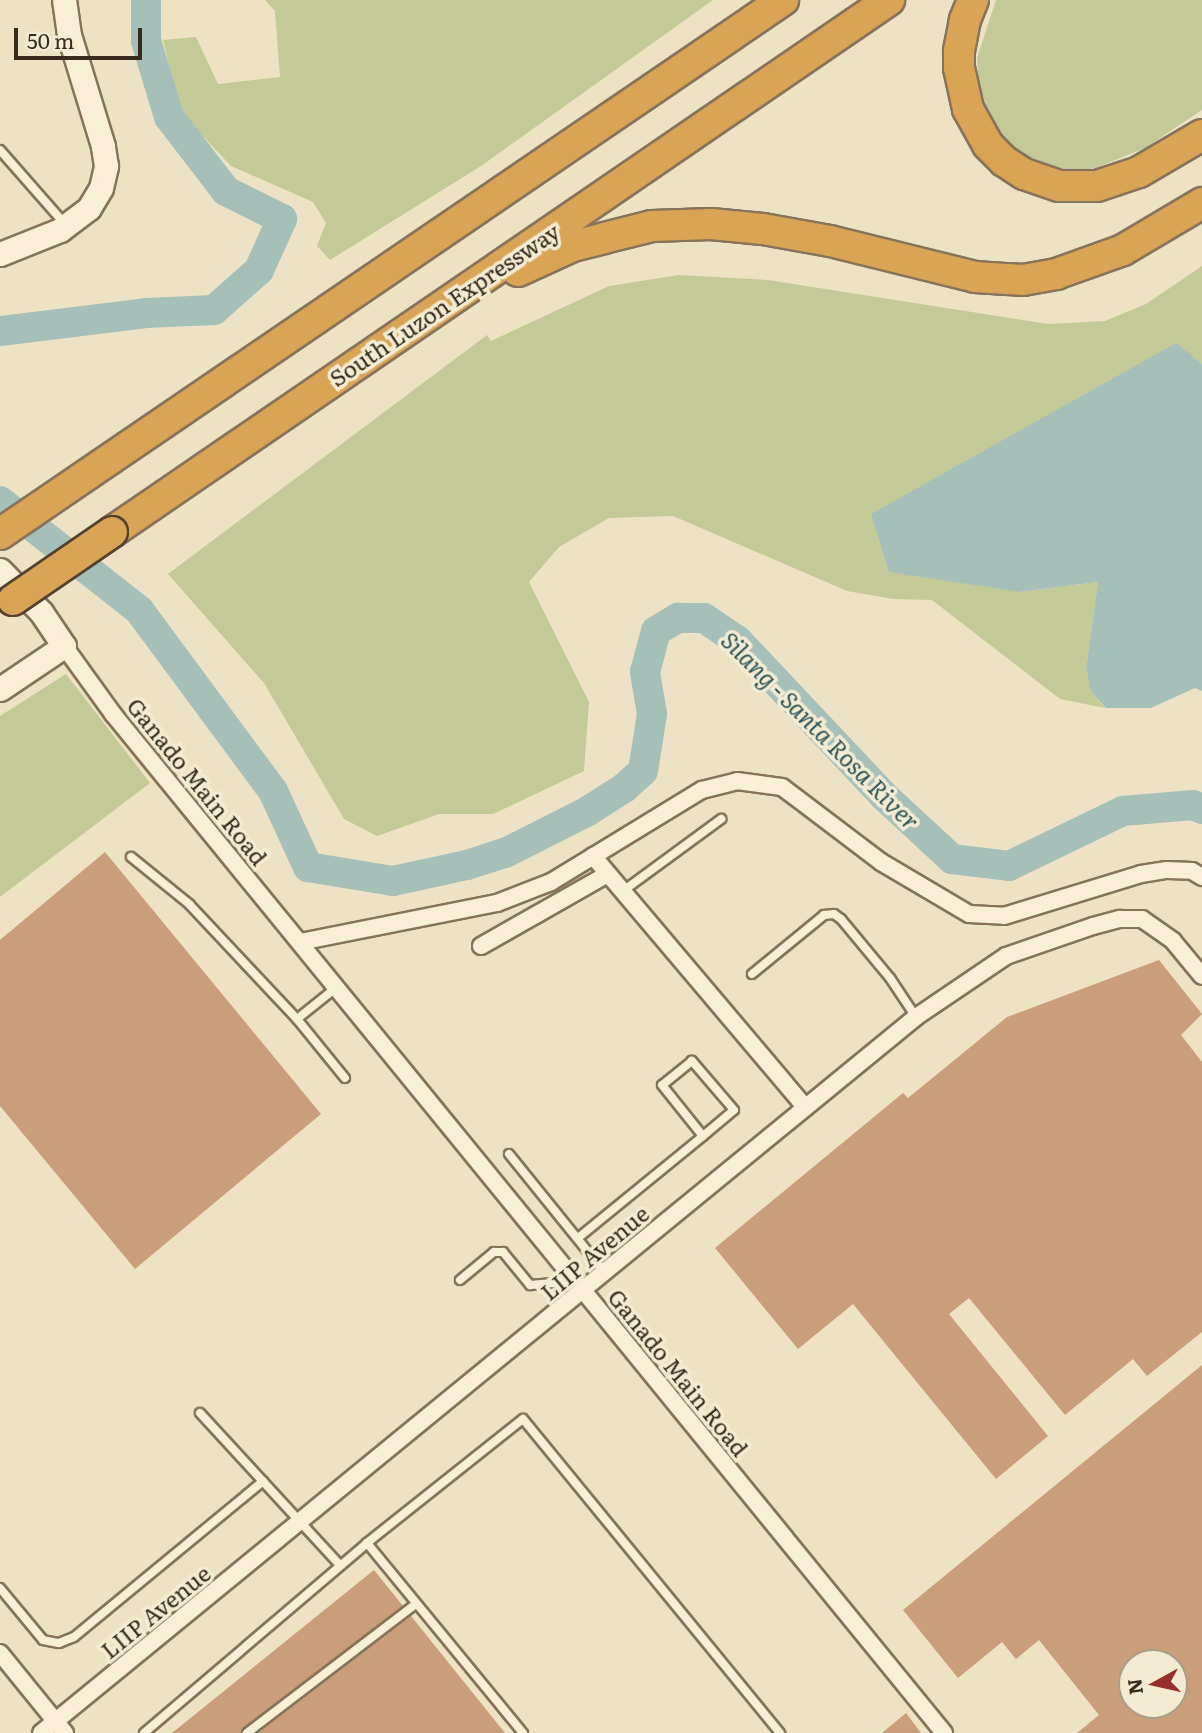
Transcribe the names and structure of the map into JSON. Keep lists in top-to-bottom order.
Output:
{
  "streets": {
    "highway": ["South Luzon Expressway"],
    "street": ["Ganado Main Road", "LIIP Avenue"]
  },
  "crossings": [
    ["Ganado Main Road", "LIIP Avenue"]
  ],
  "water": ["Silang - Santa Rosa River"],
  "scale_bar": "50 m",
  "north": "left"
}
